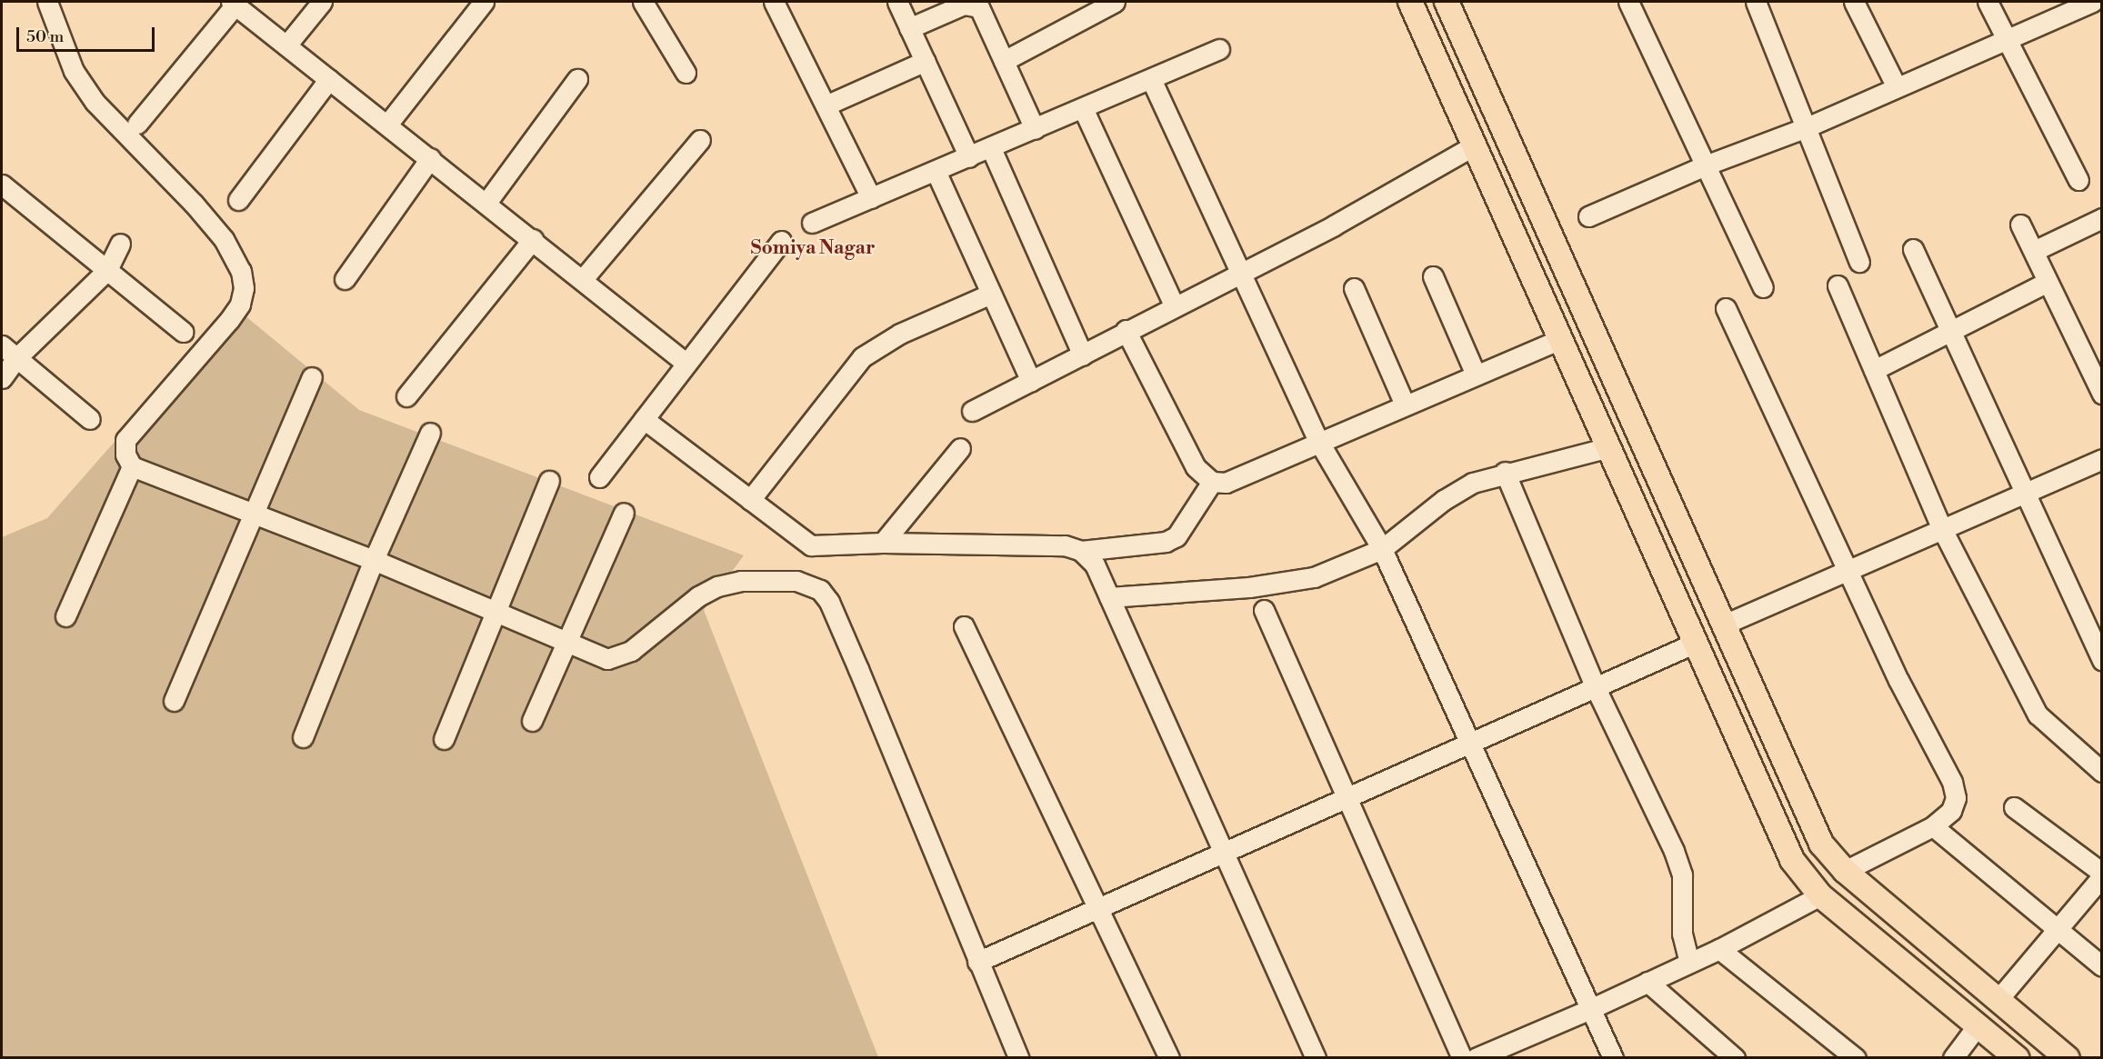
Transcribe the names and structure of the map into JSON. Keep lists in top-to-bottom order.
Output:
{
  "districts": ["Somiya Nagar"],
  "scale_bar": "50 m"
}
